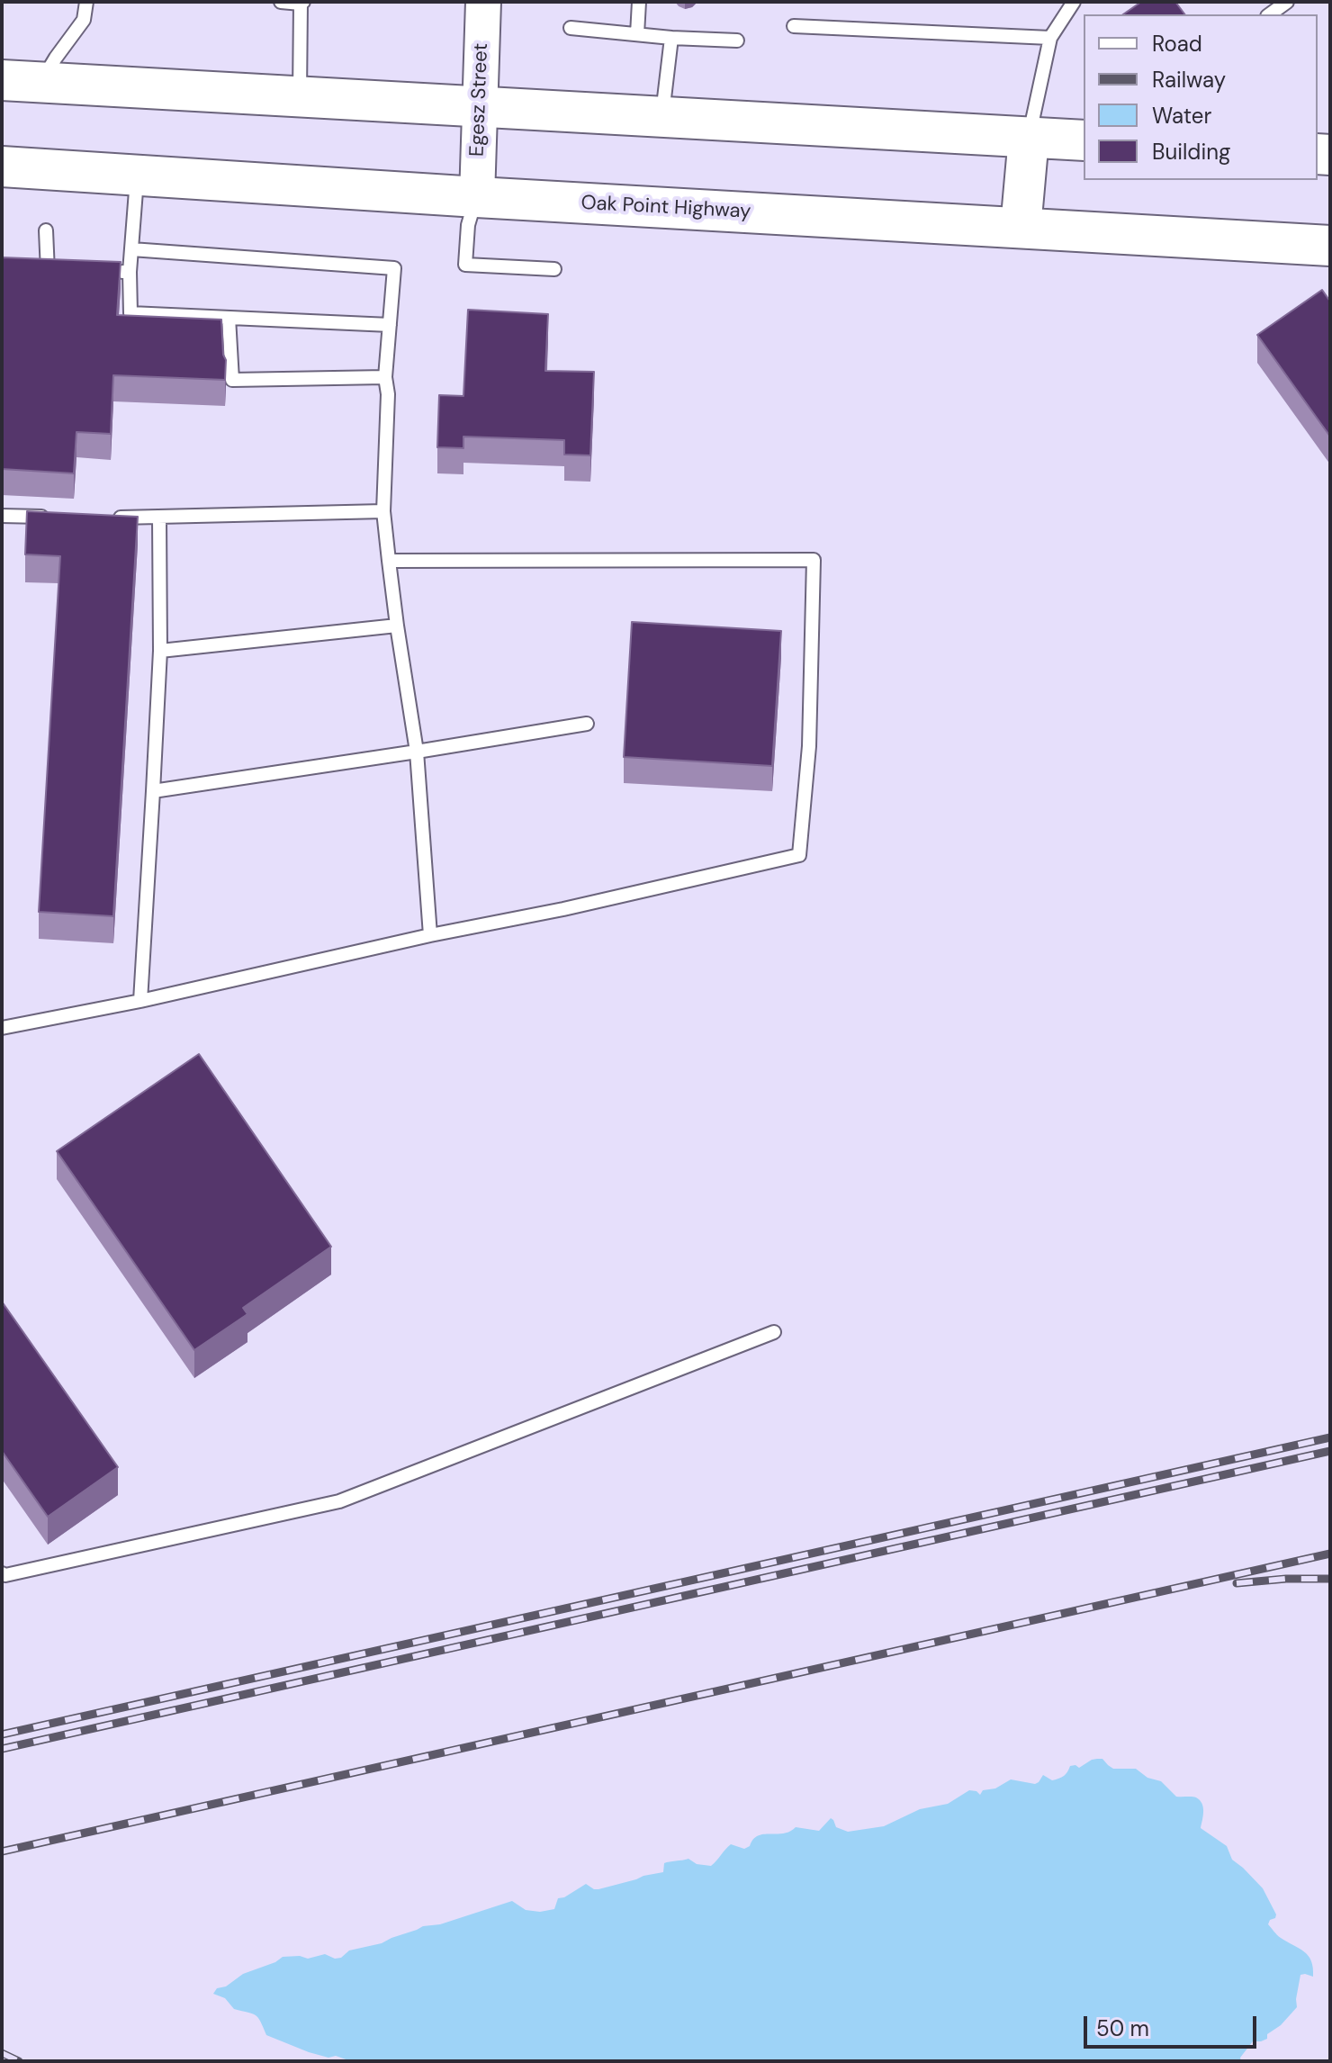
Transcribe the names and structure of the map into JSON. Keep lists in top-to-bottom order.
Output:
{
  "streets": {
    "main road": ["Oak Point Highway"],
    "street": ["Egesz Street"]
  },
  "crossings": [
    ["Egesz Street", "Oak Point Highway"]
  ],
  "legend": [
    "Road",
    "Railway",
    "Water",
    "Building"
  ],
  "scale_bar": "50 m"
}
